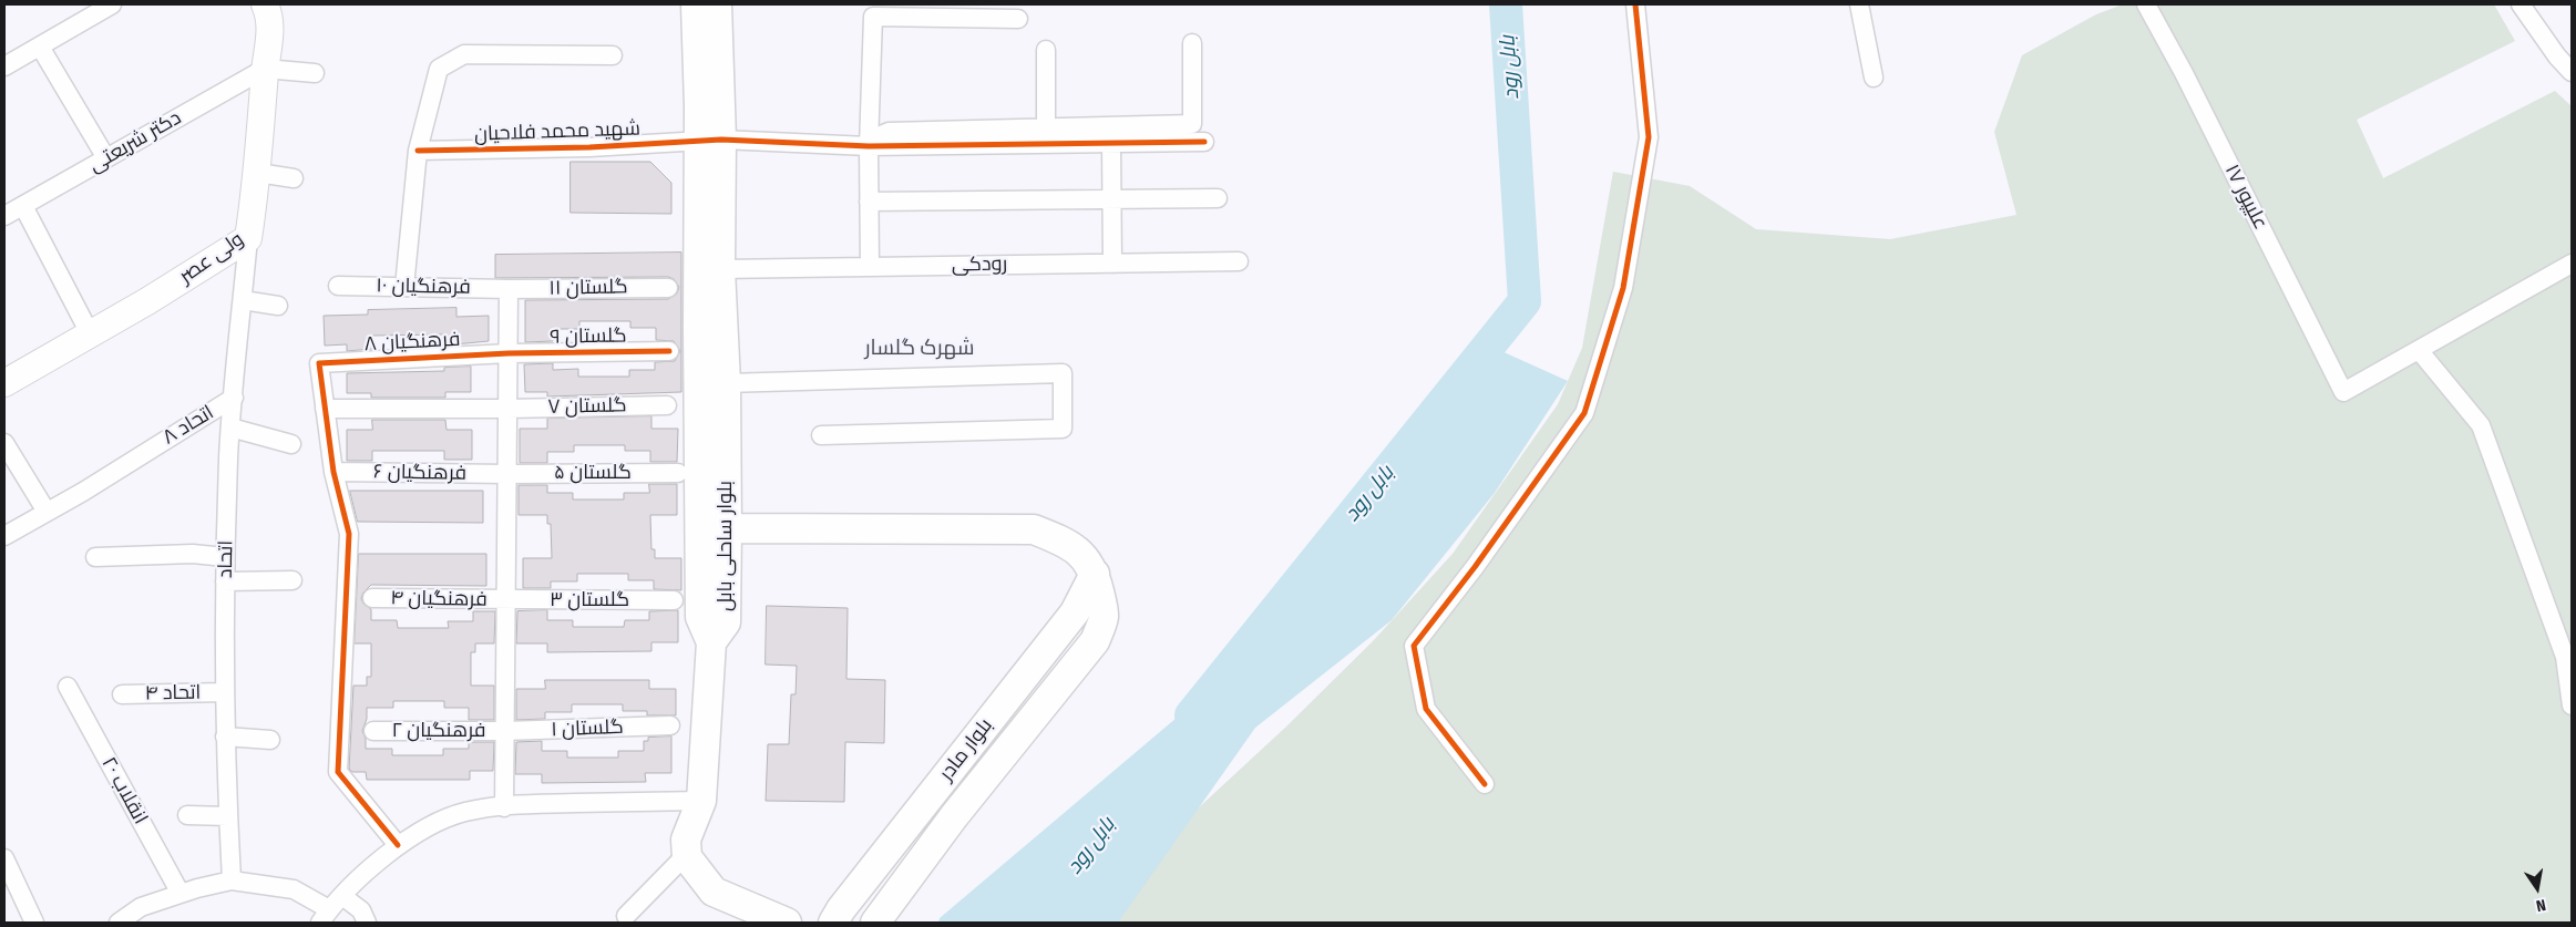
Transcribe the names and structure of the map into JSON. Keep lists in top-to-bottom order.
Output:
{
  "streets": {
    "main road": ["ولی عصر", "بلوار ساحلی بابل", "بلوار مادر"],
    "street": [
      "شهید محمد فلاحیان",
      "دکتر شریعتی",
      "علیپور ۱۷",
      "رودکی",
      "فرهنگیان ۱۰",
      "گلستان ۱۱",
      "گلستان ۹",
      "فرهنگیان ۸",
      "گلستان ۷",
      "اتحاد ۸",
      "فرهنگیان ۶",
      "گلستان ۵",
      "اتحاد",
      "فرهنگیان ۴",
      "گلستان ۳",
      "اتحاد ۴",
      "گلستان ۱",
      "فرهنگیان ۲",
      "انقلاب ۲۰"
    ]
  },
  "crossings": [
    ["شهید محمد فلاحیان", "بلوار ساحلی بابل"],
    ["دکتر شریعتی", "ولی عصر"],
    ["ولی عصر", "اتحاد"],
    ["رودکی", "بلوار ساحلی بابل"],
    ["فرهنگیان ۱۰", "گلستان ۱۱"],
    ["گلستان ۹", "فرهنگیان ۸"],
    ["فرهنگیان ۸", "گلستان ۷"],
    ["اتحاد ۸", "اتحاد"],
    ["فرهنگیان ۶", "گلستان ۵"],
    ["بلوار ساحلی بابل", "بلوار مادر"],
    ["اتحاد", "اتحاد ۴"],
    ["فرهنگیان ۴", "گلستان ۳"],
    ["گلستان ۱", "فرهنگیان ۲"]
  ],
  "districts": ["شهرک گلسار"],
  "water": ["بابل رود"],
  "north": "bottom"
}
